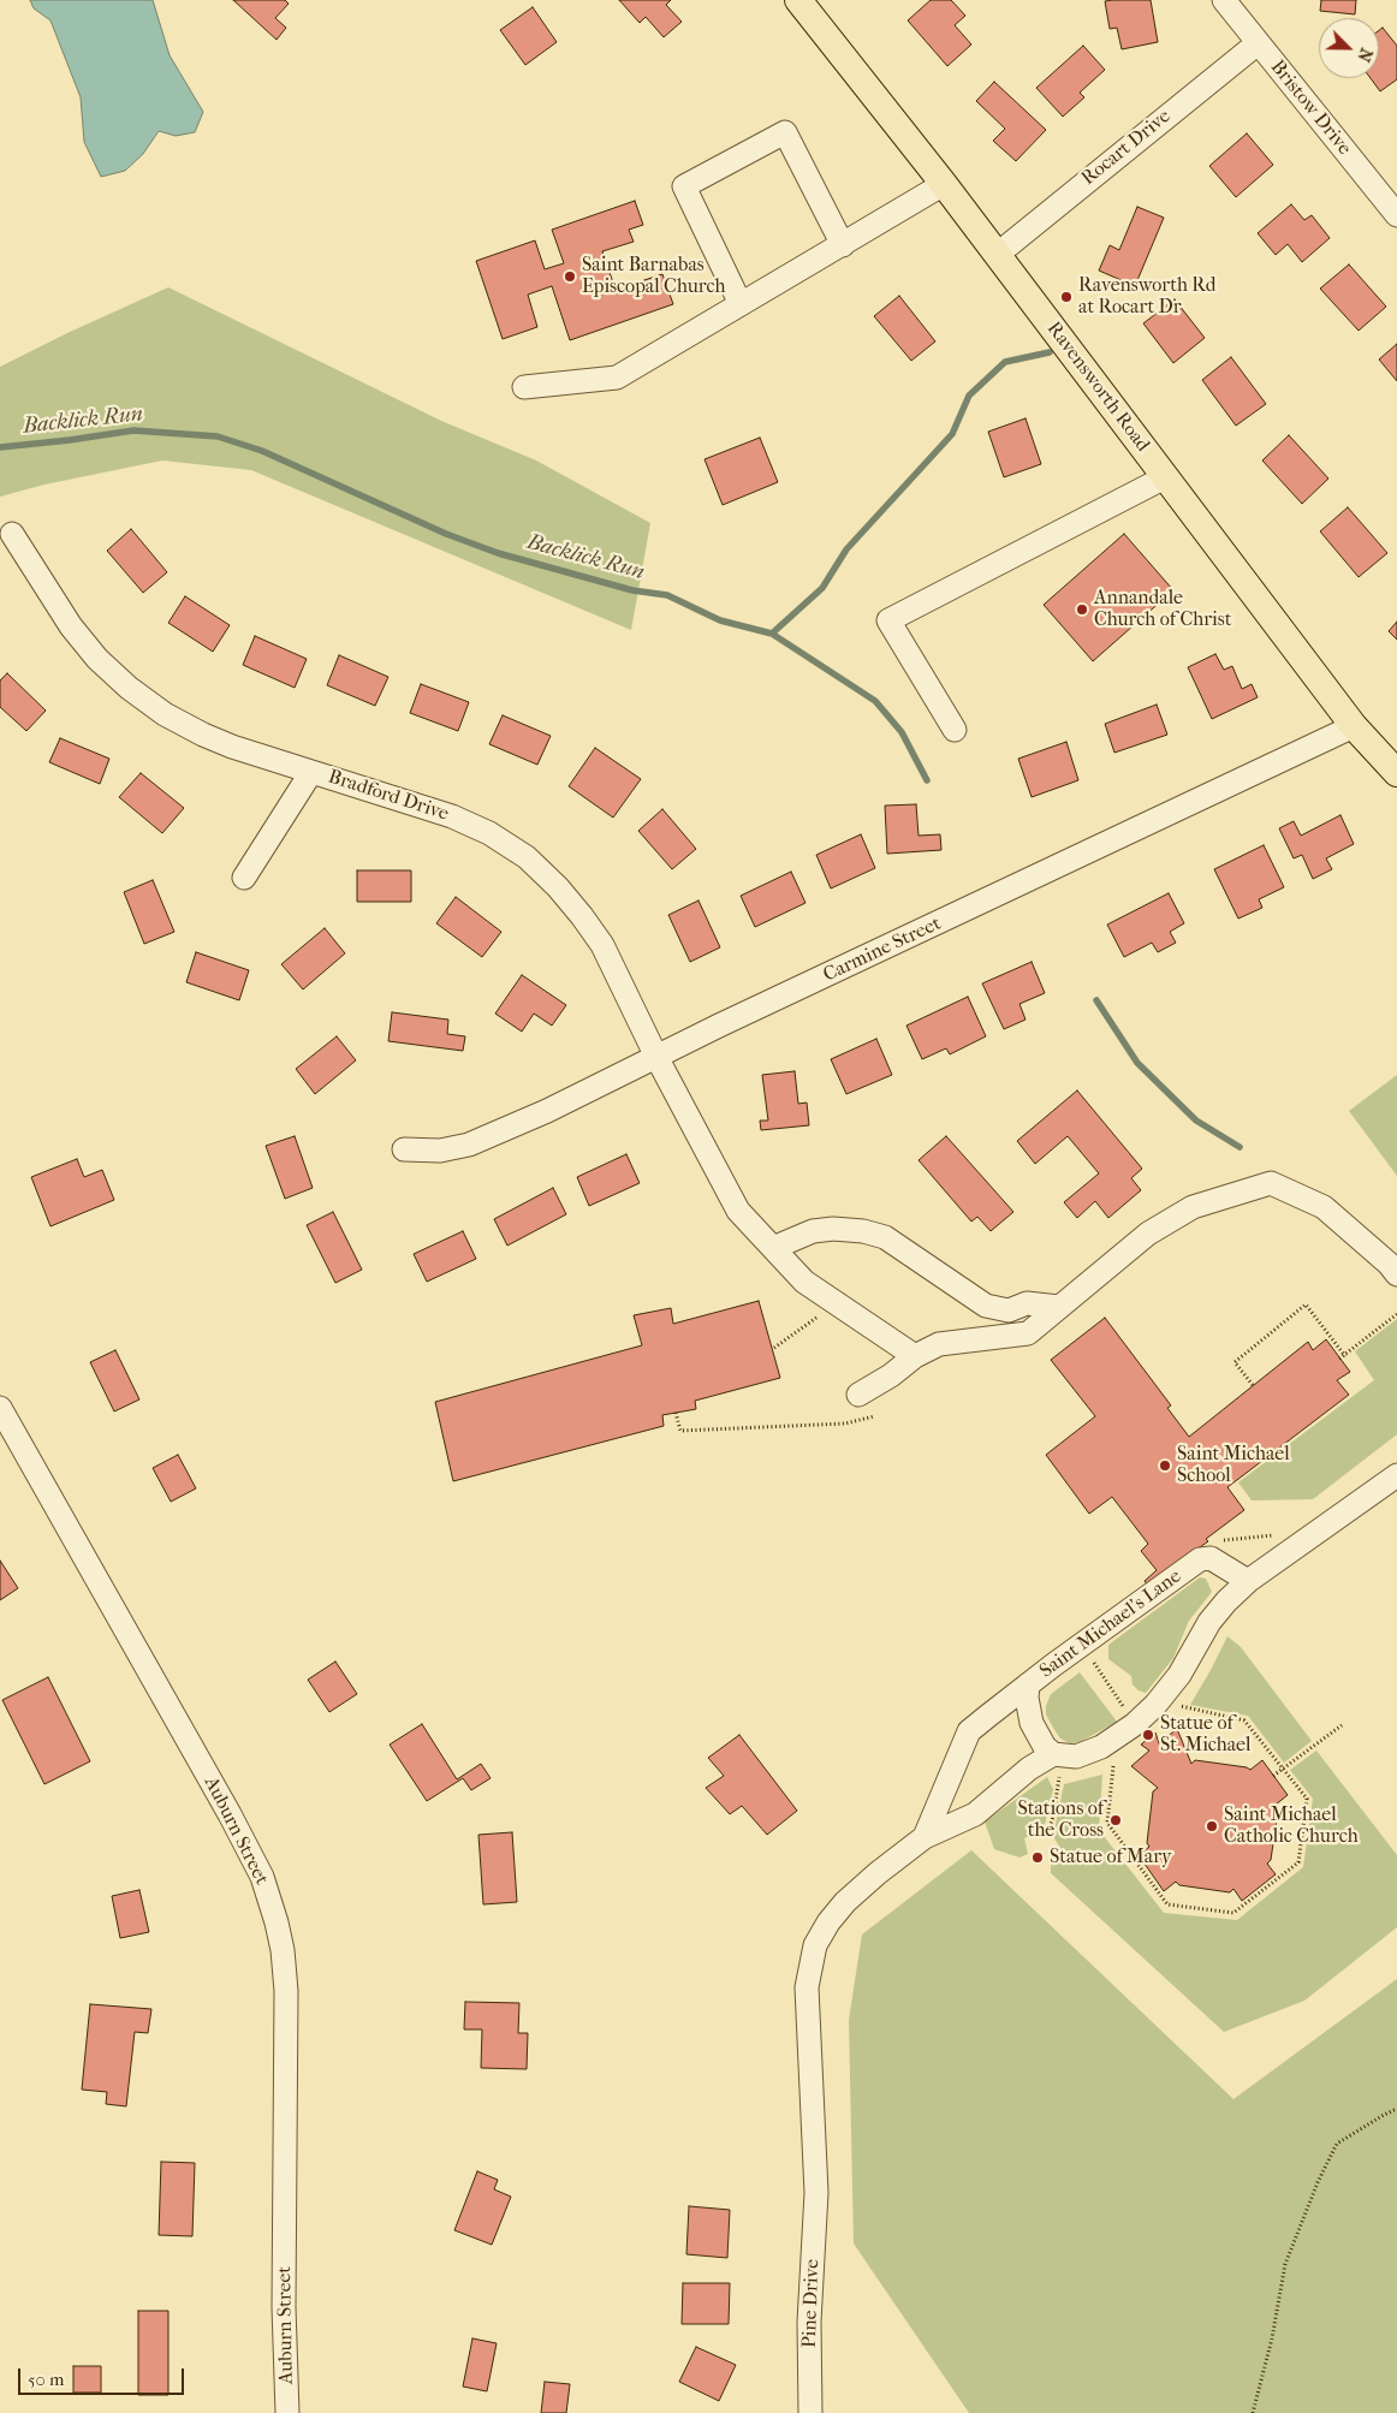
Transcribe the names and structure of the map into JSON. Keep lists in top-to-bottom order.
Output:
{
  "streets": {
    "main road": ["Ravensworth Road"],
    "street": [
      "Bristow Drive",
      "Rocart Drive",
      "Bradford Drive",
      "Carmine Street",
      "Saint Michael's Lane",
      "Auburn Street",
      "Pine Drive"
    ]
  },
  "crossings": [
    ["Bristow Drive", "Rocart Drive"],
    ["Rocart Drive", "Ravensworth Road"],
    ["Ravensworth Road", "Carmine Street"],
    ["Bradford Drive", "Carmine Street"]
  ],
  "water": ["Backlick Run"],
  "places": [
    "Saint Barnabas Episcopal Church",
    "Ravensworth Rd at Rocart Dr",
    "Annandale Church of Christ",
    "Saint Michael School",
    "Statue of St. Michael",
    "Stations of the Cross",
    "Saint Michael Catholic Church",
    "Statue of Mary"
  ],
  "scale_bar": "50 m",
  "north": "bottom right"
}
